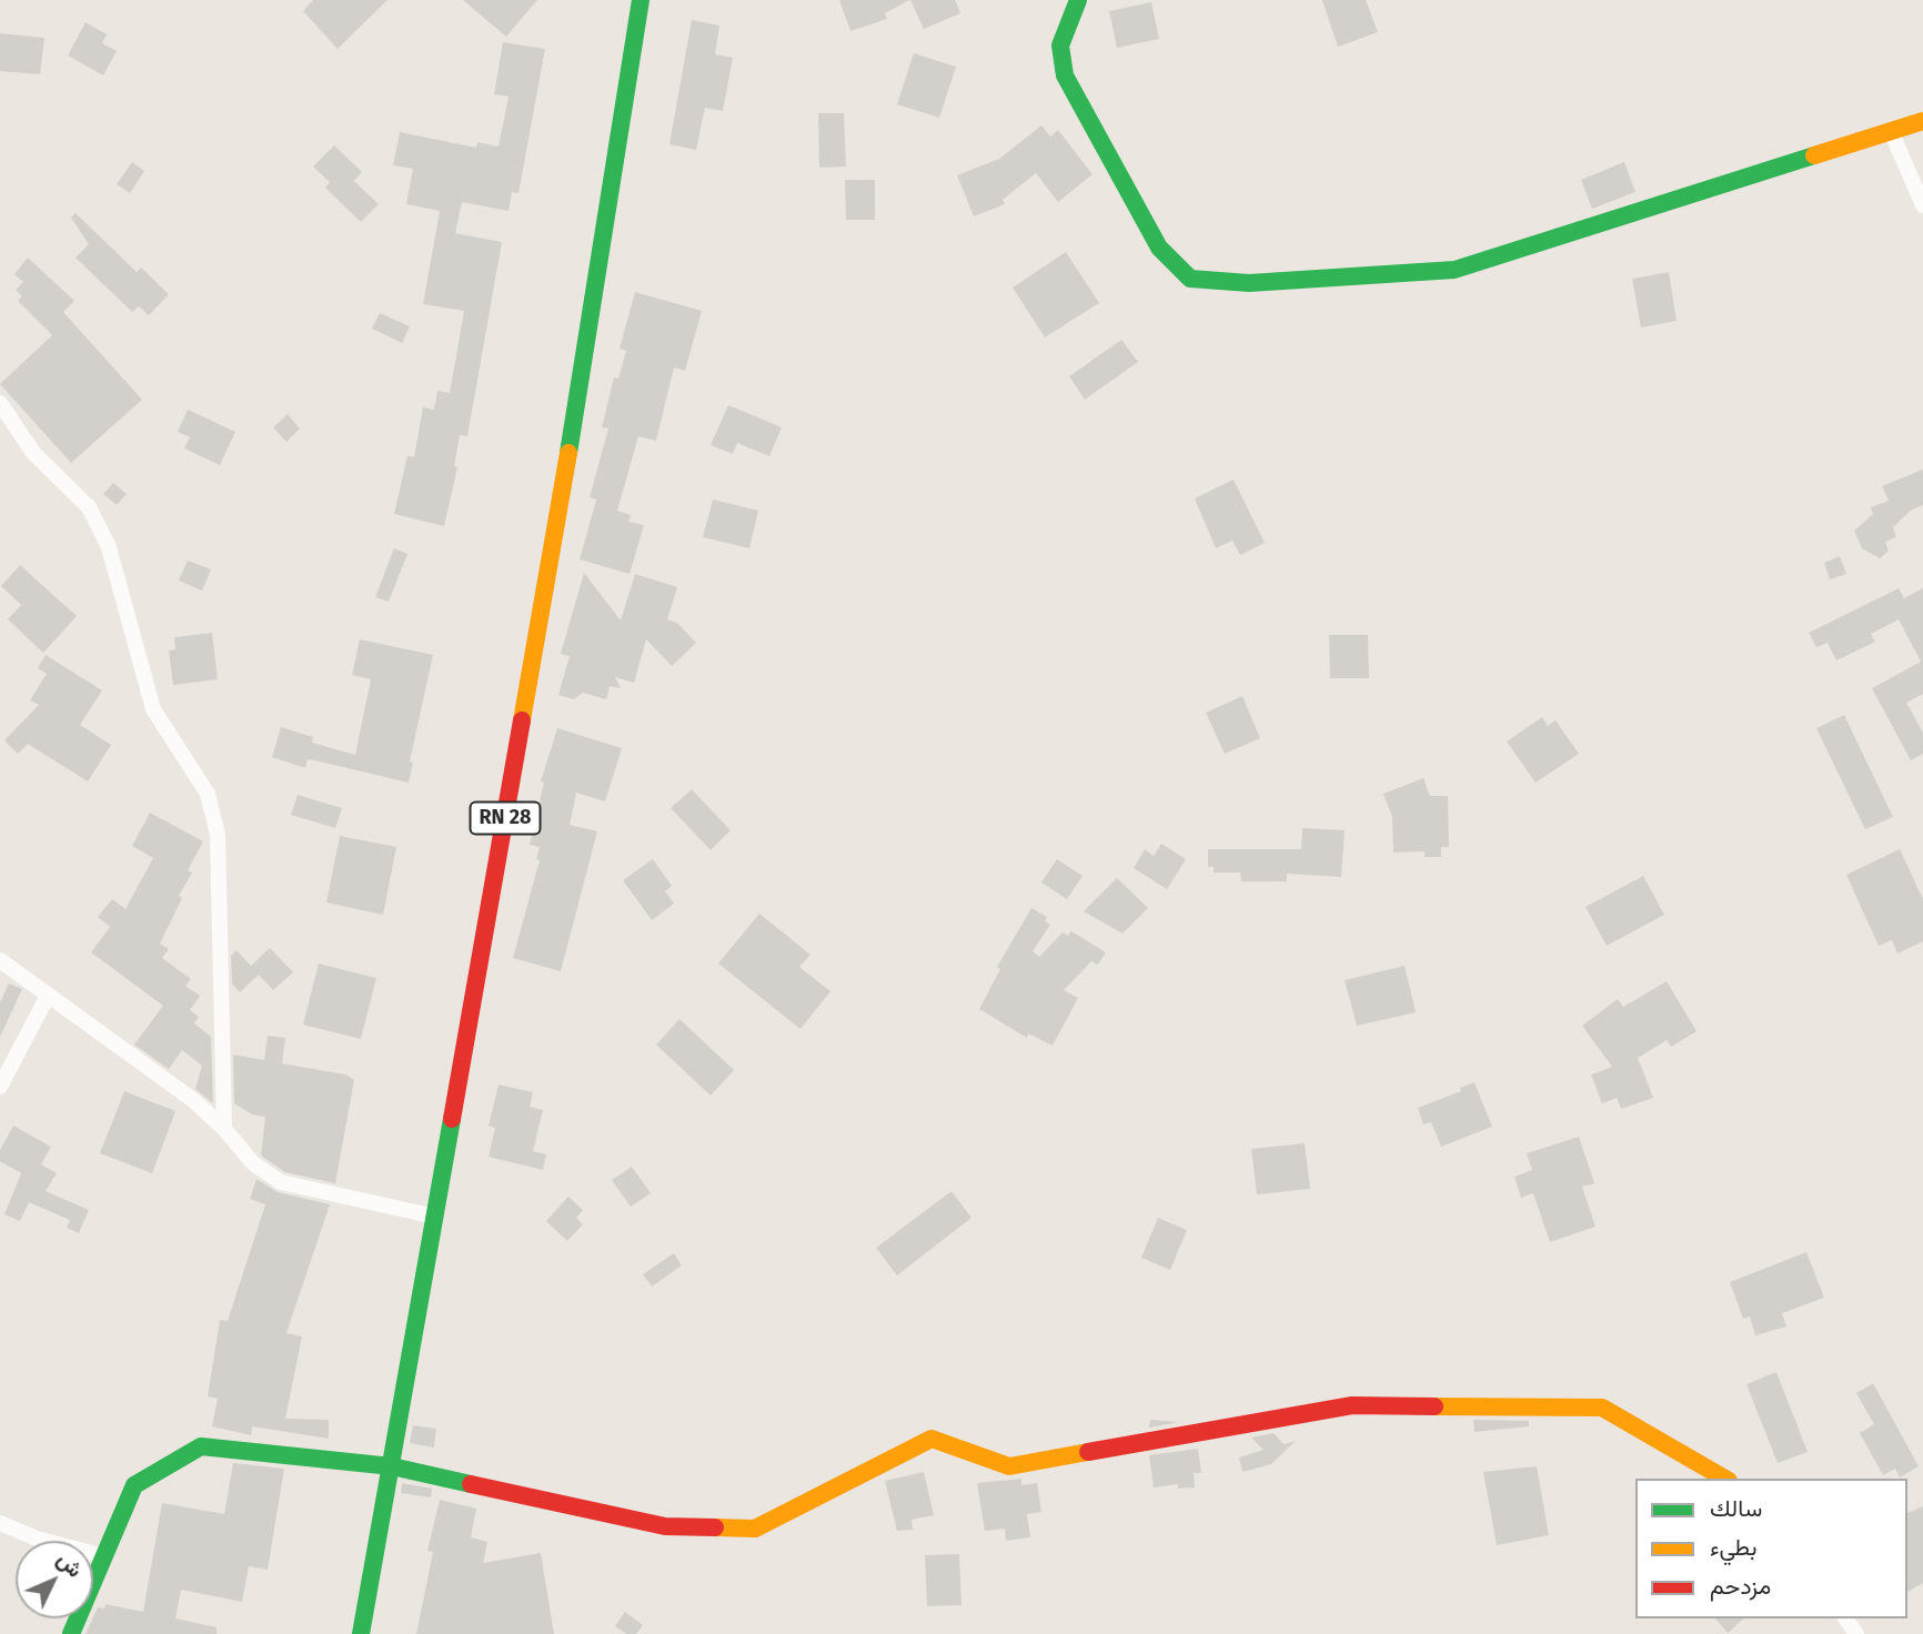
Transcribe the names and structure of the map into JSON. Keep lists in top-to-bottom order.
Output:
{
  "streets": {
    "street": ["RN 28"]
  },
  "legend": ["سالك", "بطيء", "مزدحم"],
  "north": "top right"
}
